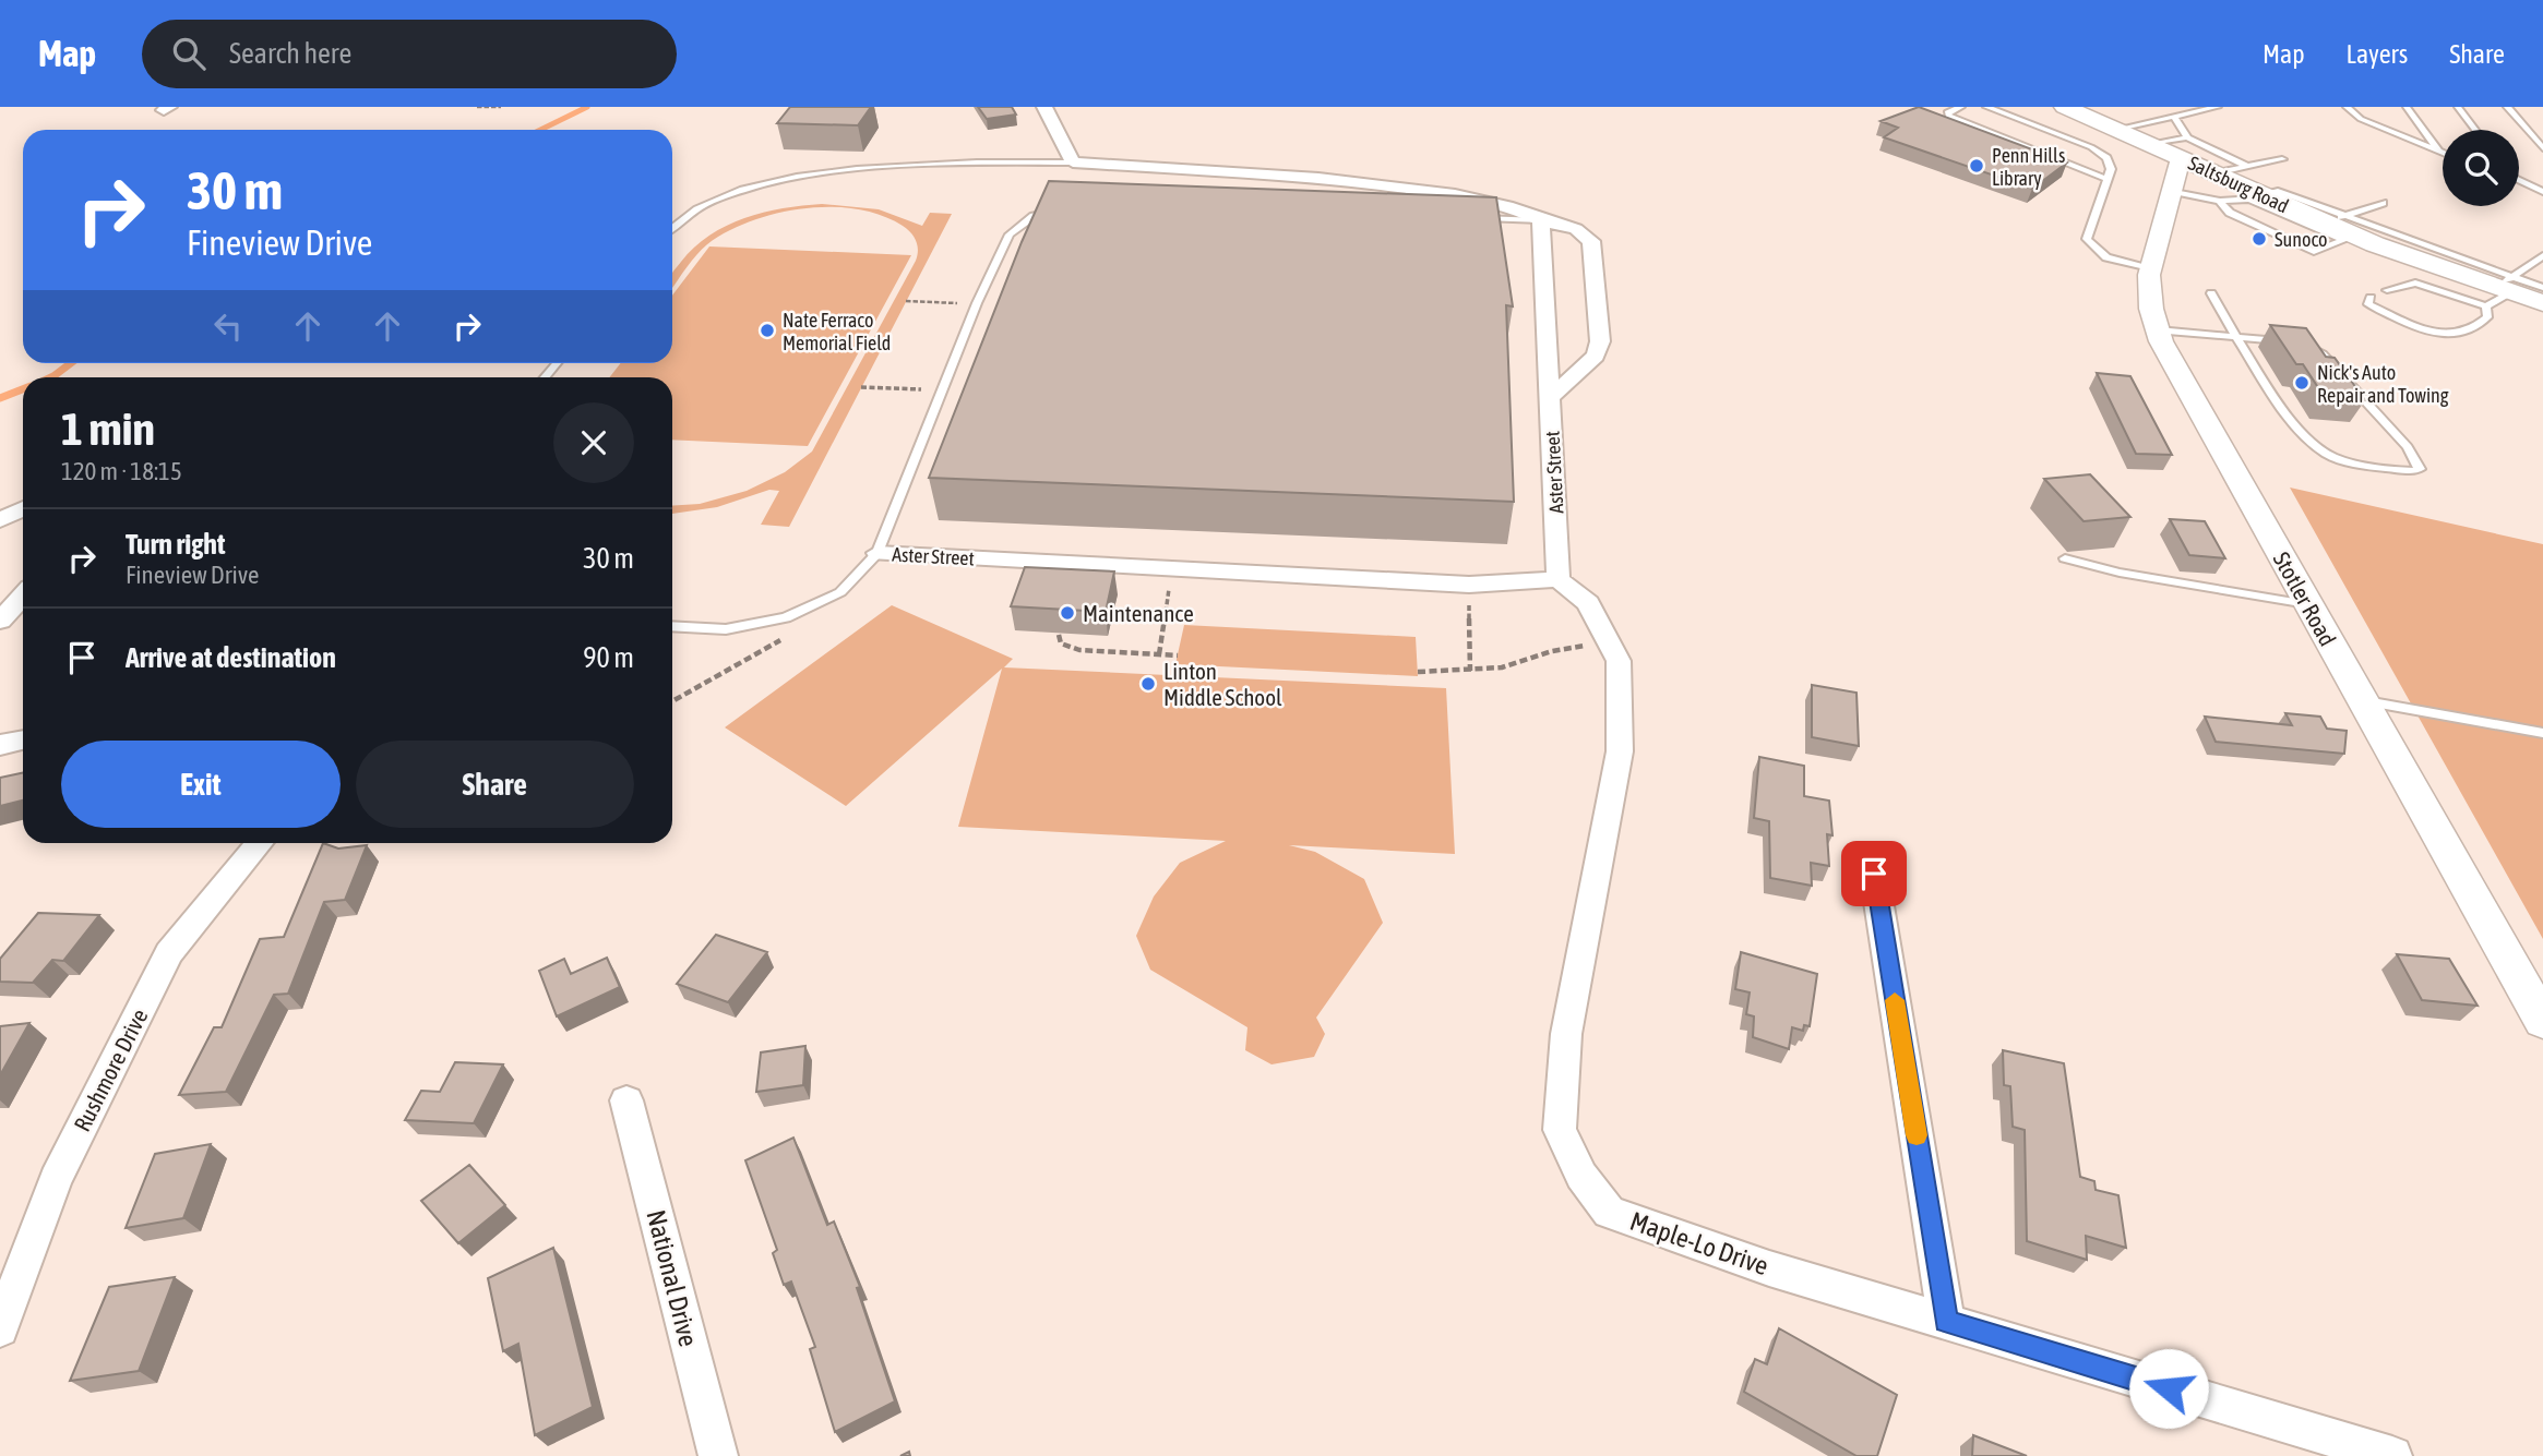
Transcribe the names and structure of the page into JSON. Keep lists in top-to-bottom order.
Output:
{
  "streets": {
    "main road": ["Saltsburg Road"],
    "street": [
      "Aster Street",
      "Stotler Road",
      "Rushmore Drive",
      "Maple-Lo Drive",
      "National Drive"
    ]
  },
  "crossings": [
    ["Saltsburg Road", "Stotler Road"],
    ["Aster Street", "Maple-Lo Drive"]
  ],
  "places": [
    "Penn Hills Library",
    "Sunoco",
    "Nate Ferraco Memorial Field",
    "Nick's Auto Repair and Towing",
    "Maintenance",
    "Linton Middle School"
  ],
  "page": {
    "header": "Map",
    "search": "Search here",
    "nav": ["Map", "Layers", "Share"],
    "turn": ["30 m", "Fineview Drive"],
    "heading": ["1 min", "120 m · 18:15"],
    "list": [
      {
        "name": "Turn right",
        "note": "Fineview Drive",
        "value": "30 m"
      },
      {
        "name": "Arrive at destination",
        "value": "90 m"
      }
    ],
    "buttons": ["Exit", "Share"]
  }
}
